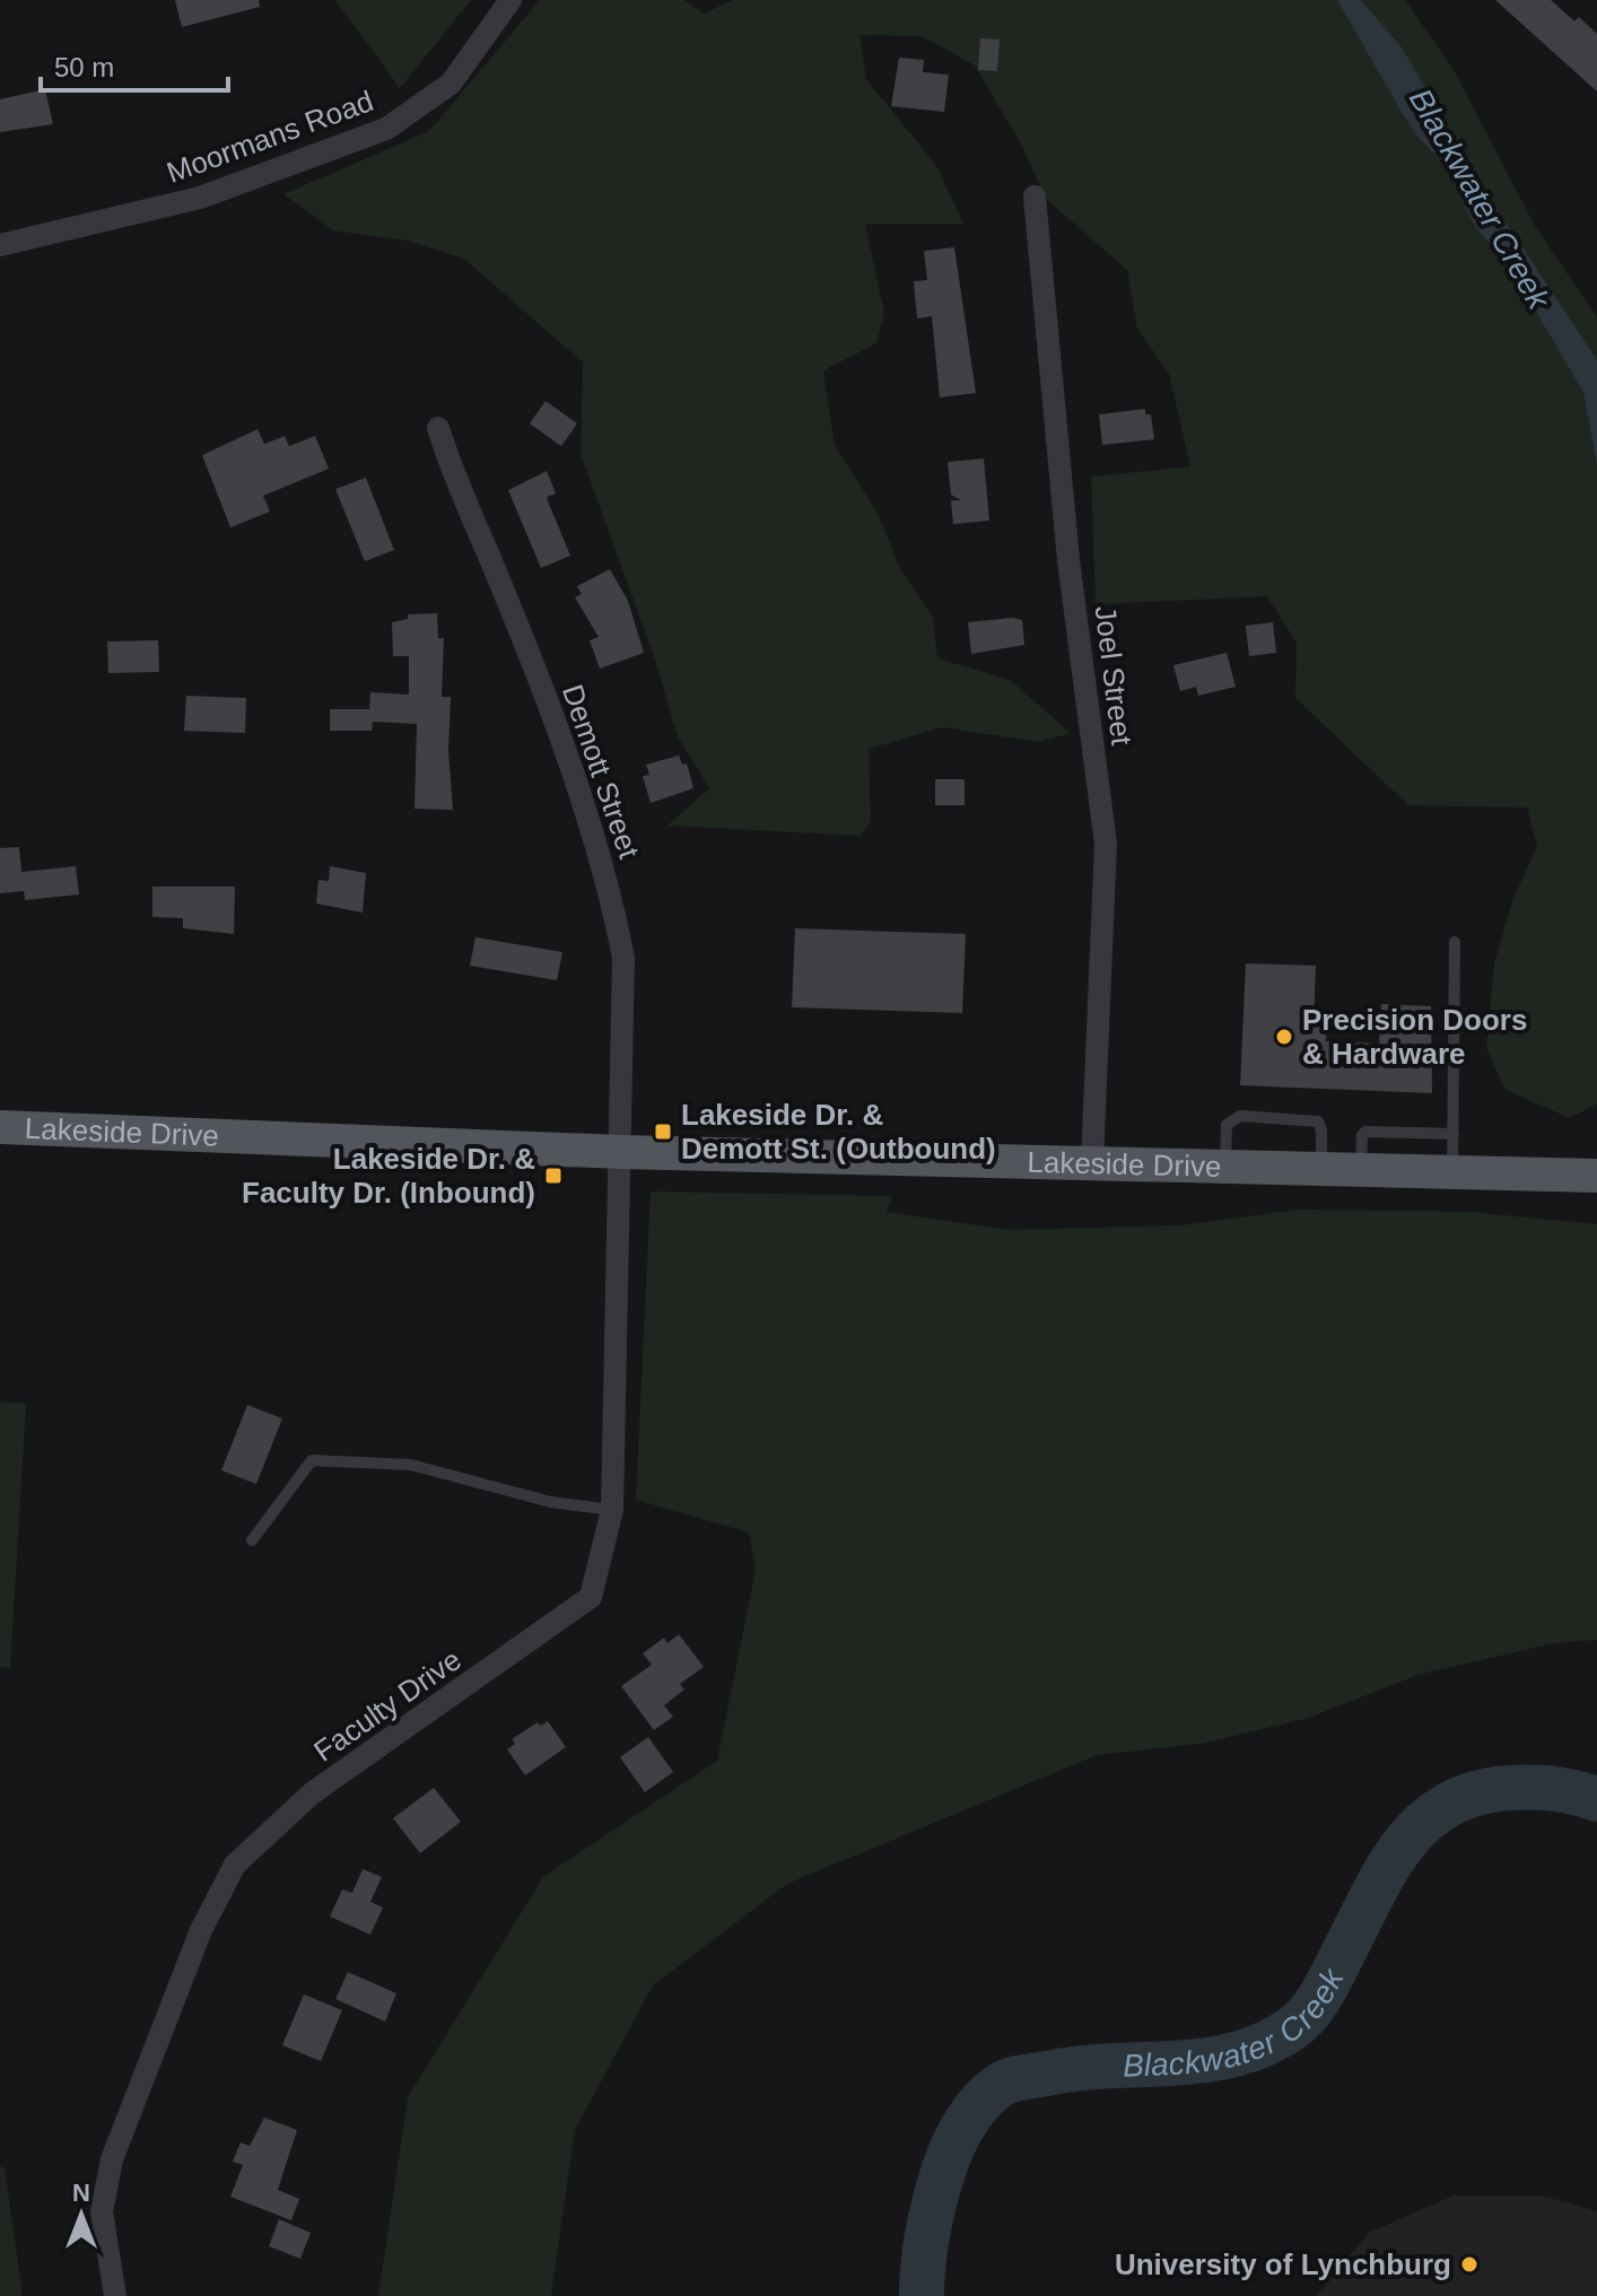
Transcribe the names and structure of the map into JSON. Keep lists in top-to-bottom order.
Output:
{
  "streets": {
    "main road": ["Lakeside Drive"],
    "street": [
      "Moormans Road",
      "Joel Street",
      "Demott Street",
      "Faculty Drive"
    ]
  },
  "crossings": [
    ["Joel Street", "Lakeside Drive"],
    ["Demott Street", "Lakeside Drive"],
    ["Demott Street", "Faculty Drive"],
    ["Lakeside Drive", "Faculty Drive"]
  ],
  "water": ["Blackwater Creek"],
  "places": {
    "other": ["Precision Doors & Hardware", "University of Lynchburg"],
    "transit": ["Lakeside Dr. & Demott St. (Outbound)", "Lakeside Dr. & Faculty Dr. (Inbound)"]
  },
  "scale_bar": "50 m",
  "north": "top"
}
